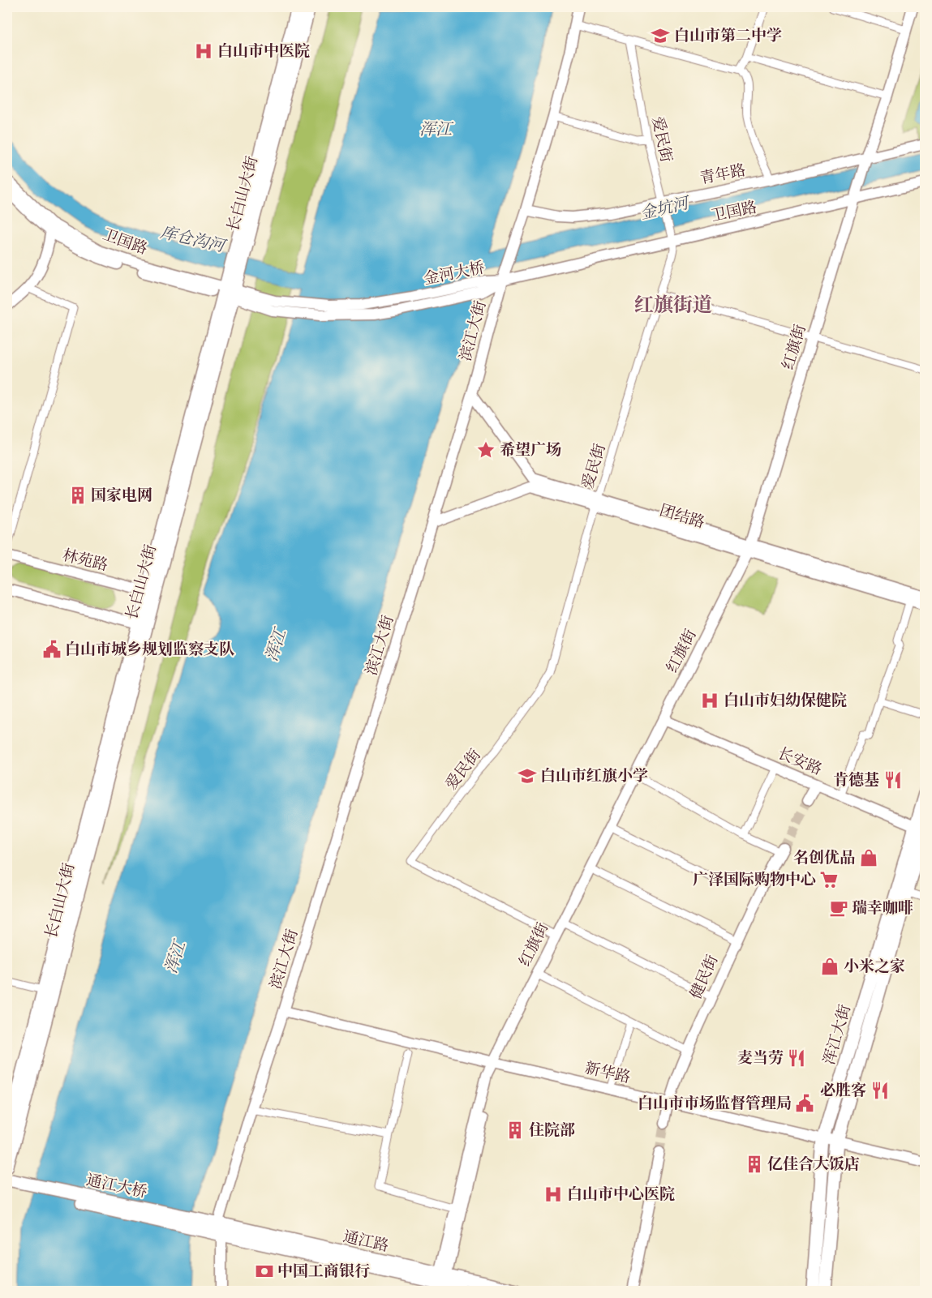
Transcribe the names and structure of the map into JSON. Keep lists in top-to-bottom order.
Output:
{
  "streets": {
    "main road": [
      "长白山大街",
      "浑江大街",
      "通江大桥",
      "通江路"
    ],
    "street": [
      "爱民街",
      "青年路",
      "卫国路",
      "金河大桥",
      "滨江大街",
      "红旗街",
      "团结路",
      "林苑路",
      "长安路",
      "健民街",
      "新华路"
    ]
  },
  "crossings": [
    ["爱民街", "青年路"],
    ["爱民街", "卫国路"],
    ["爱民街", "红旗街"],
    ["爱民街", "团结路"],
    ["青年路", "滨江大街"],
    ["青年路", "红旗街"],
    ["长白山大街", "卫国路"],
    ["长白山大街", "林苑路"],
    ["卫国路", "金河大桥"],
    ["卫国路", "滨江大街"],
    ["卫国路", "红旗街"],
    ["金河大桥", "滨江大街"],
    ["滨江大街", "新华路"],
    ["滨江大街", "通江大桥"],
    ["滨江大街", "通江路"],
    ["红旗街", "团结路"],
    ["红旗街", "长安路"],
    ["红旗街", "新华路"],
    ["红旗街", "通江路"],
    ["长安路", "浑江大街"],
    ["健民街", "新华路"],
    ["浑江大街", "新华路"],
    ["通江大桥", "通江路"]
  ],
  "districts": ["红旗街道"],
  "water": ["浑江", "金坑河", "库仓沟河"],
  "places": {
    "school or university": ["白山市第二中学", "白山市红旗小学"],
    "hospital": ["白山市中医院", "白山市妇幼保健院", "白山市中心医院"],
    "place": ["希望广场"],
    "building": ["国家电网", "住院部", "亿佳合大饭店"],
    "public building": ["白山市城乡规划监察支队", "白山市市场监督管理局"],
    "restaurant": ["肯德基", "麦当劳", "必胜客"],
    "shop": ["名创优品", "小米之家"],
    "supermarket": ["广泽国际购物中心"],
    "cafe": ["瑞幸咖啡"],
    "bank": ["中国工商银行"]
  }
}
